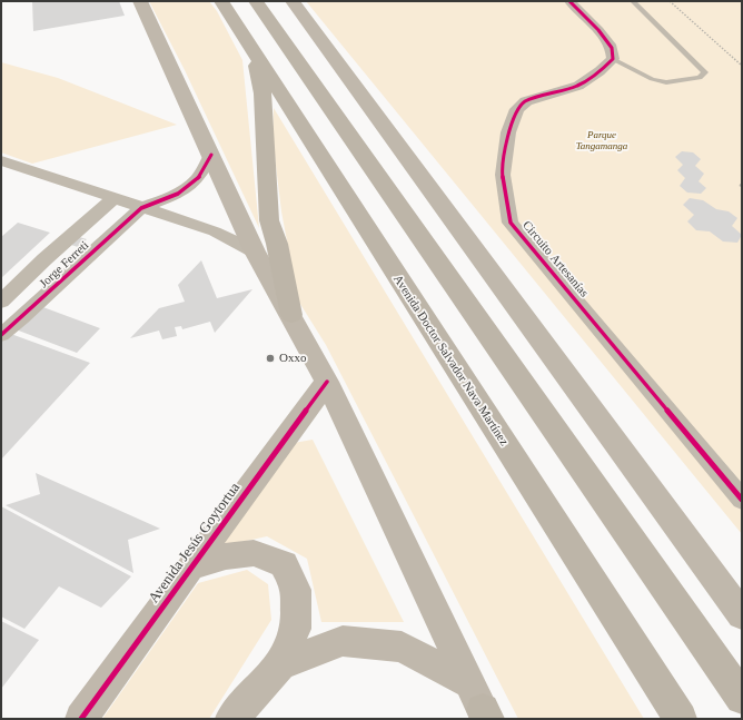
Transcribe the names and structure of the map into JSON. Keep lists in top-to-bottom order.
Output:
{
  "streets": {
    "highway": ["Avenida Doctor Salvador Nava Martínez"],
    "main road": ["Avenida Jesús Goytortua"],
    "street": ["Circuito Artesanías", "Jorge Ferreti"]
  },
  "parks": ["Parque Tangamanga"],
  "places": ["Oxxo"]
}
